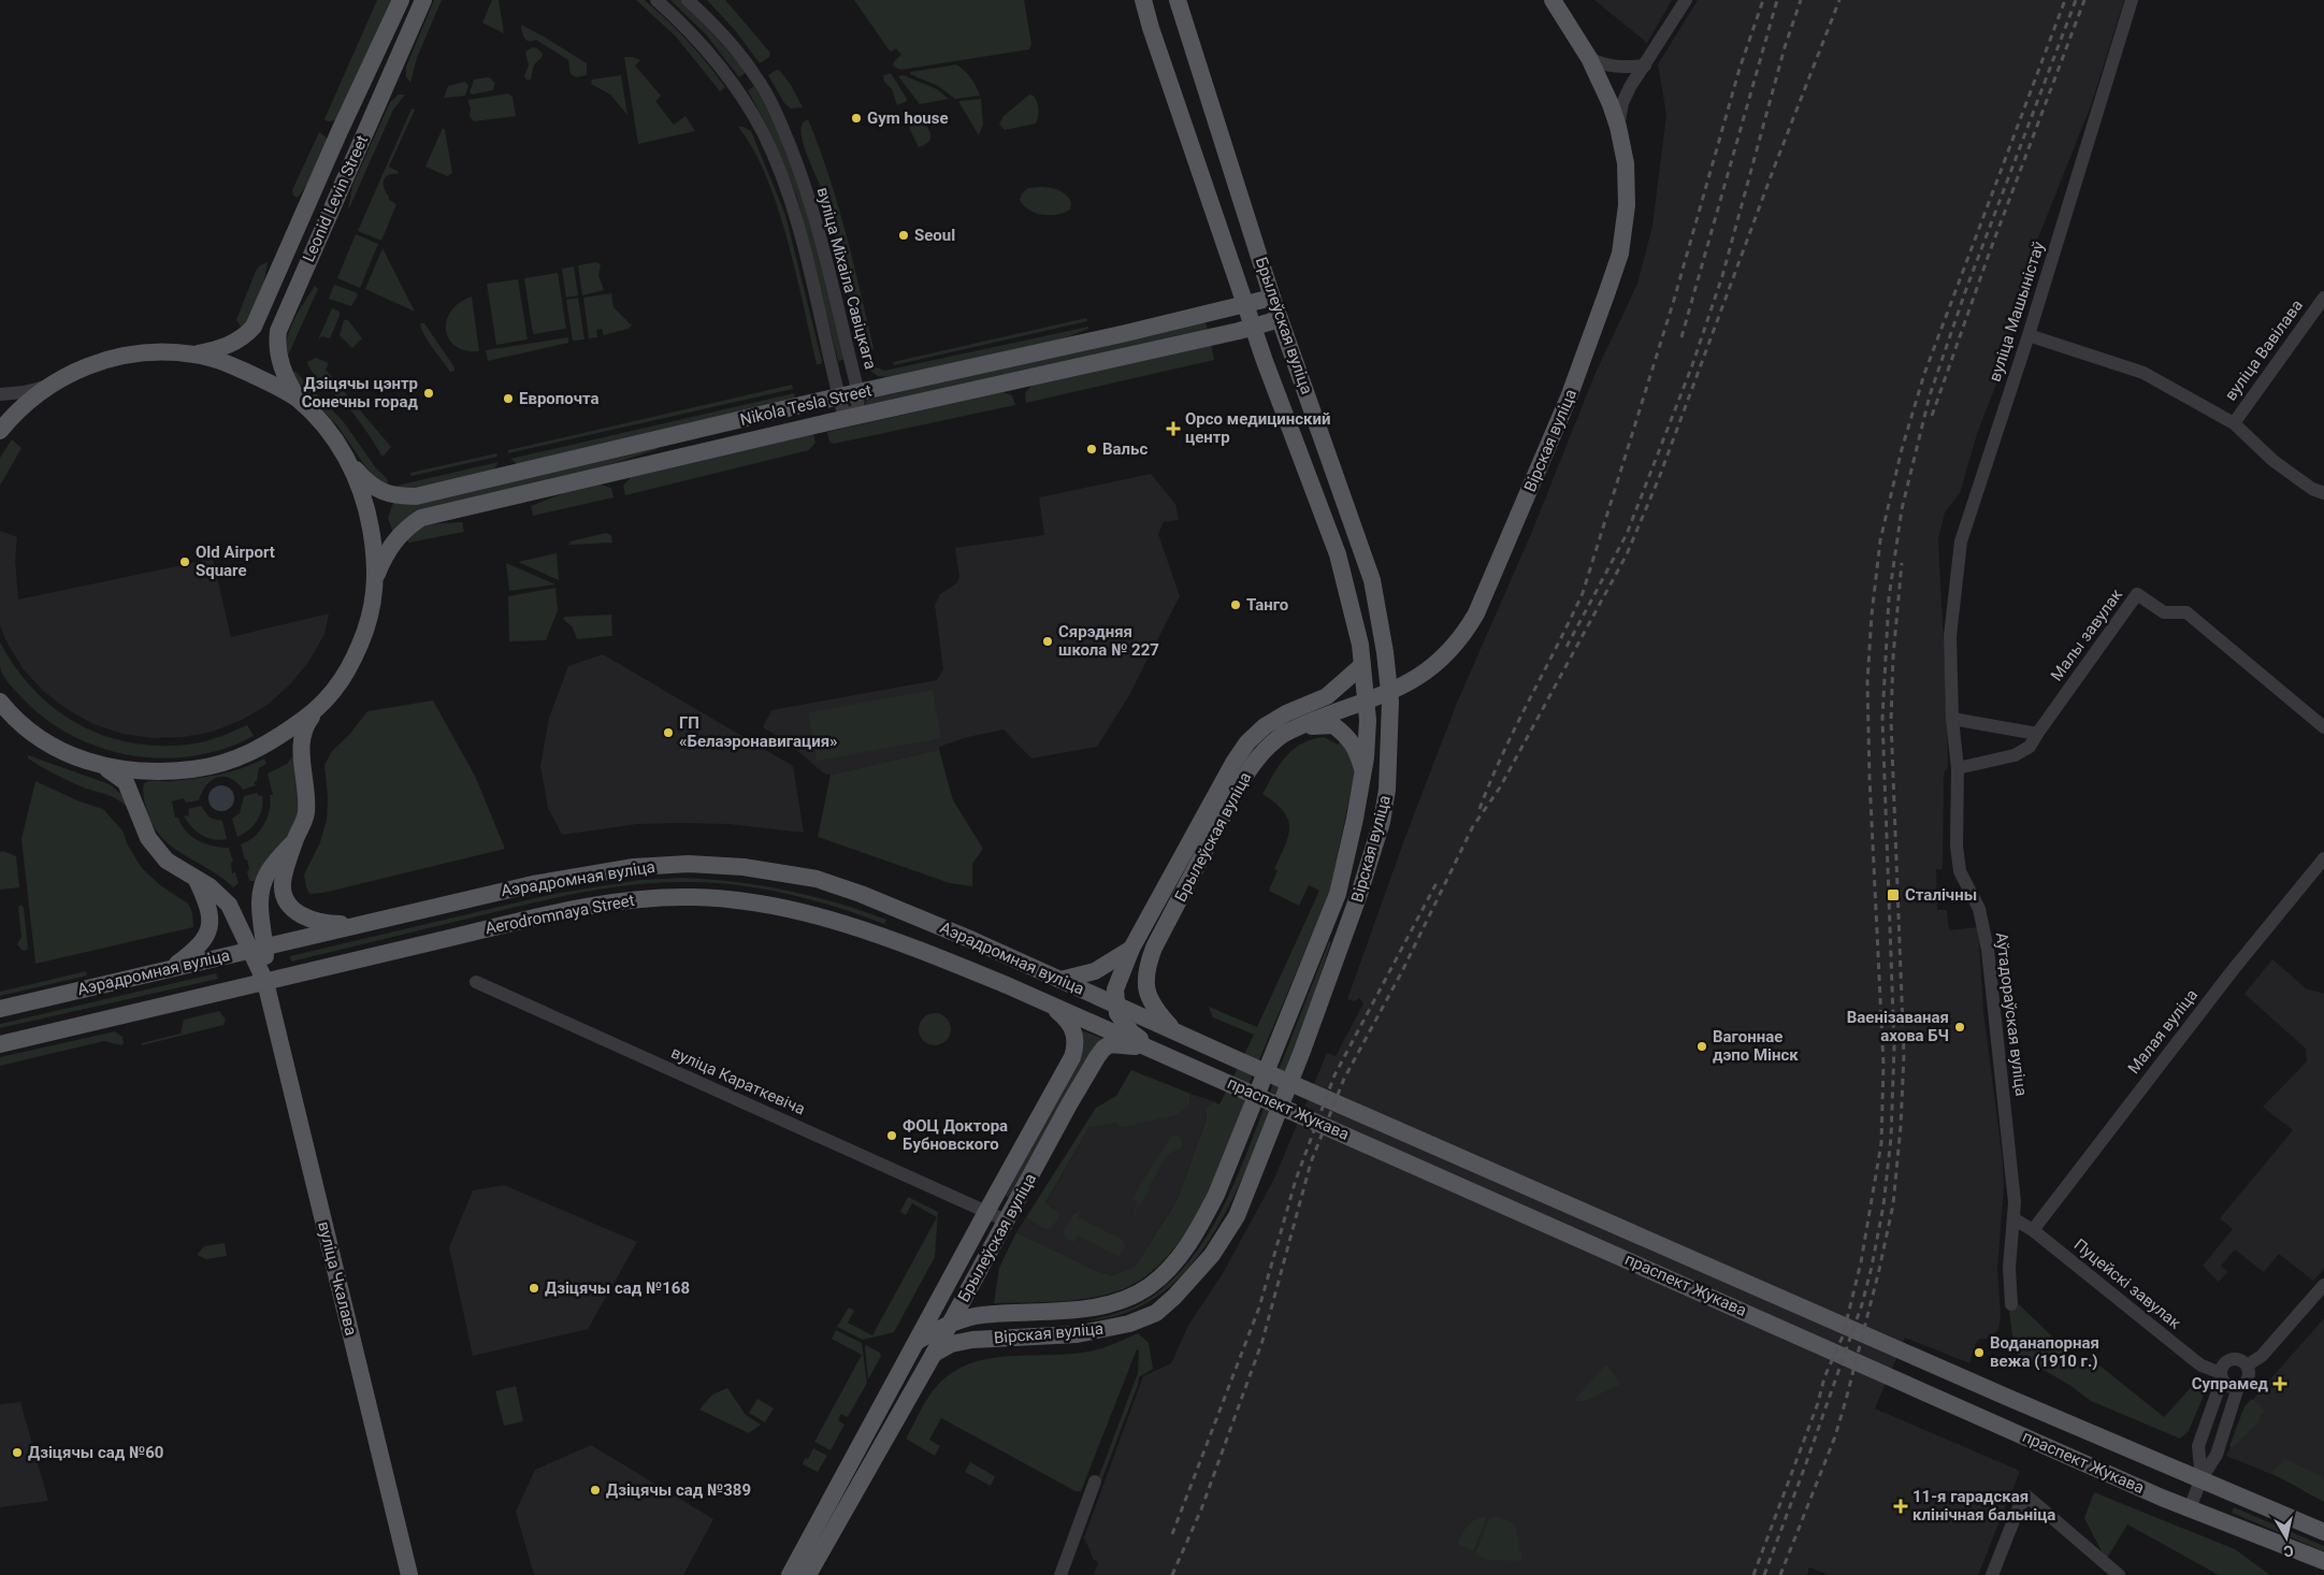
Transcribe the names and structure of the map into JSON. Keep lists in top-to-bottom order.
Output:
{
  "streets": {
    "main road": [
      "Leonid Levin Street",
      "Брылеўская вуліца",
      "Nikola Tesla Street",
      "Вірская вуліца",
      "Аэрадромная вуліца",
      "Aerodromnaya Street",
      "праспект Жукава",
      "вуліца Чкалава"
    ],
    "street": [
      "вуліца Міхаіла Савіцкага",
      "вуліца Машыністаў",
      "вуліца Вавілава",
      "Малы завулак",
      "Аўтадораўская вуліца",
      "Малая вуліца",
      "вуліца Караткевіча",
      "Пуцейскі завулак"
    ]
  },
  "crossings": [
    ["вуліца Міхаіла Савіцкага", "Nikola Tesla Street"],
    ["вуліца Машыністаў", "Аўтадораўская вуліца"],
    ["Брылеўская вуліца", "Nikola Tesla Street"],
    ["Брылеўская вуліца", "Вірская вуліца"],
    ["Брылеўская вуліца", "Аэрадромная вуліца"],
    ["Брылеўская вуліца", "Aerodromnaya Street"],
    ["Брылеўская вуліца", "вуліца Караткевіча"],
    ["Брылеўская вуліца", "праспект Жукава"],
    ["Малы завулак", "Аўтадораўская вуліца"],
    ["Аэрадромная вуліца", "праспект Жукава"],
    ["Аэрадромная вуліца", "вуліца Чкалава"],
    ["Aerodromnaya Street", "праспект Жукава"],
    ["Aerodromnaya Street", "вуліца Чкалава"],
    ["Аўтадораўская вуліца", "Пуцейскі завулак"],
    ["Малая вуліца", "Пуцейскі завулак"]
  ],
  "places": {
    "other": [
      "Gym house",
      "Seoul",
      "Дзіцячы цэнтр Сонечны горад",
      "Европочта",
      "Вальс",
      "Old Airport Square",
      "Танго",
      "Сярэдняя школа № 227",
      "ГП «Белаэронавигация»",
      "Ваенізаваная ахова БЧ",
      "Вагоннае дэпо Мінск",
      "ФОЦ Доктора Бубновского",
      "Дзіцячы сад №168",
      "Воданапорная вежа (1910 г.)",
      "Дзіцячы сад №60",
      "Дзіцячы сад №389"
    ],
    "health": ["Орсо медицинский центр", "Супрамед", "11-я гарадская клінічная бальніца"],
    "transit": ["Сталічны"]
  },
  "north": "bottom"
}
